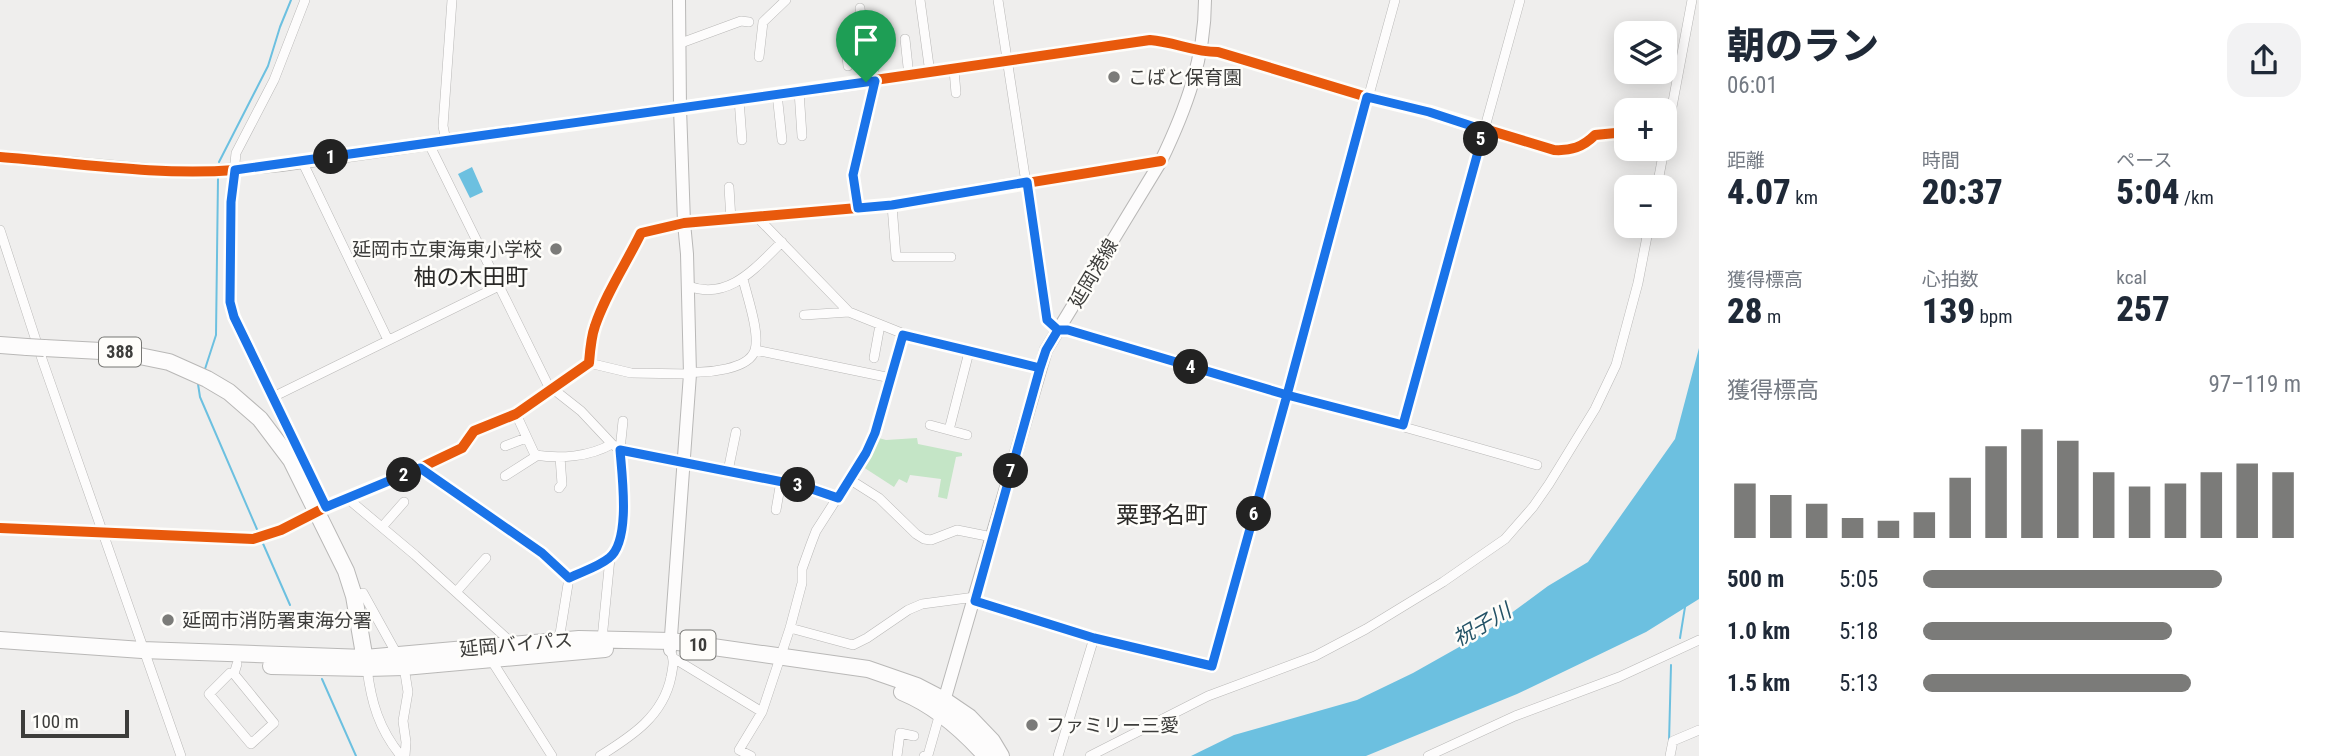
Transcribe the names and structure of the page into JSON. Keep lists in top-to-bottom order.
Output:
{
  "streets": {
    "highway": ["388", "延岡バイパス", "10"],
    "street": ["延岡港線"]
  },
  "crossings": [
    ["延岡港線", "延岡バイパス"],
    ["388", "延岡バイパス"]
  ],
  "districts": ["柚の木田町", "粟野名町"],
  "water": ["祝子川"],
  "places": [
    "こばと保育園",
    "延岡市立東海東小学校",
    "延岡市消防署東海分署",
    "ファミリー三愛"
  ],
  "scale_bar": "100 m",
  "page": {
    "heading": ["朝のラン", "06:01"],
    "map_buttons": ["+", "−"],
    "stats": [
      ["距離", "4.07 km"],
      ["時間", "20:37"],
      ["ペース", "5:04 /km"],
      ["獲得標高", "28 m"],
      ["心拍数", "139 bpm"],
      ["kcal", "257"]
    ],
    "pins": [
      "5",
      "1",
      "4",
      "7",
      "2",
      "3",
      "6"
    ],
    "chart": ["獲得標高", "97–119 m"],
    "list": [
      {
        "name": "500 m",
        "note": "5:05"
      },
      {
        "name": "1.0 km",
        "note": "5:18"
      },
      {
        "name": "1.5 km",
        "note": "5:13"
      }
    ],
    "scale": "100 m"
  }
}
